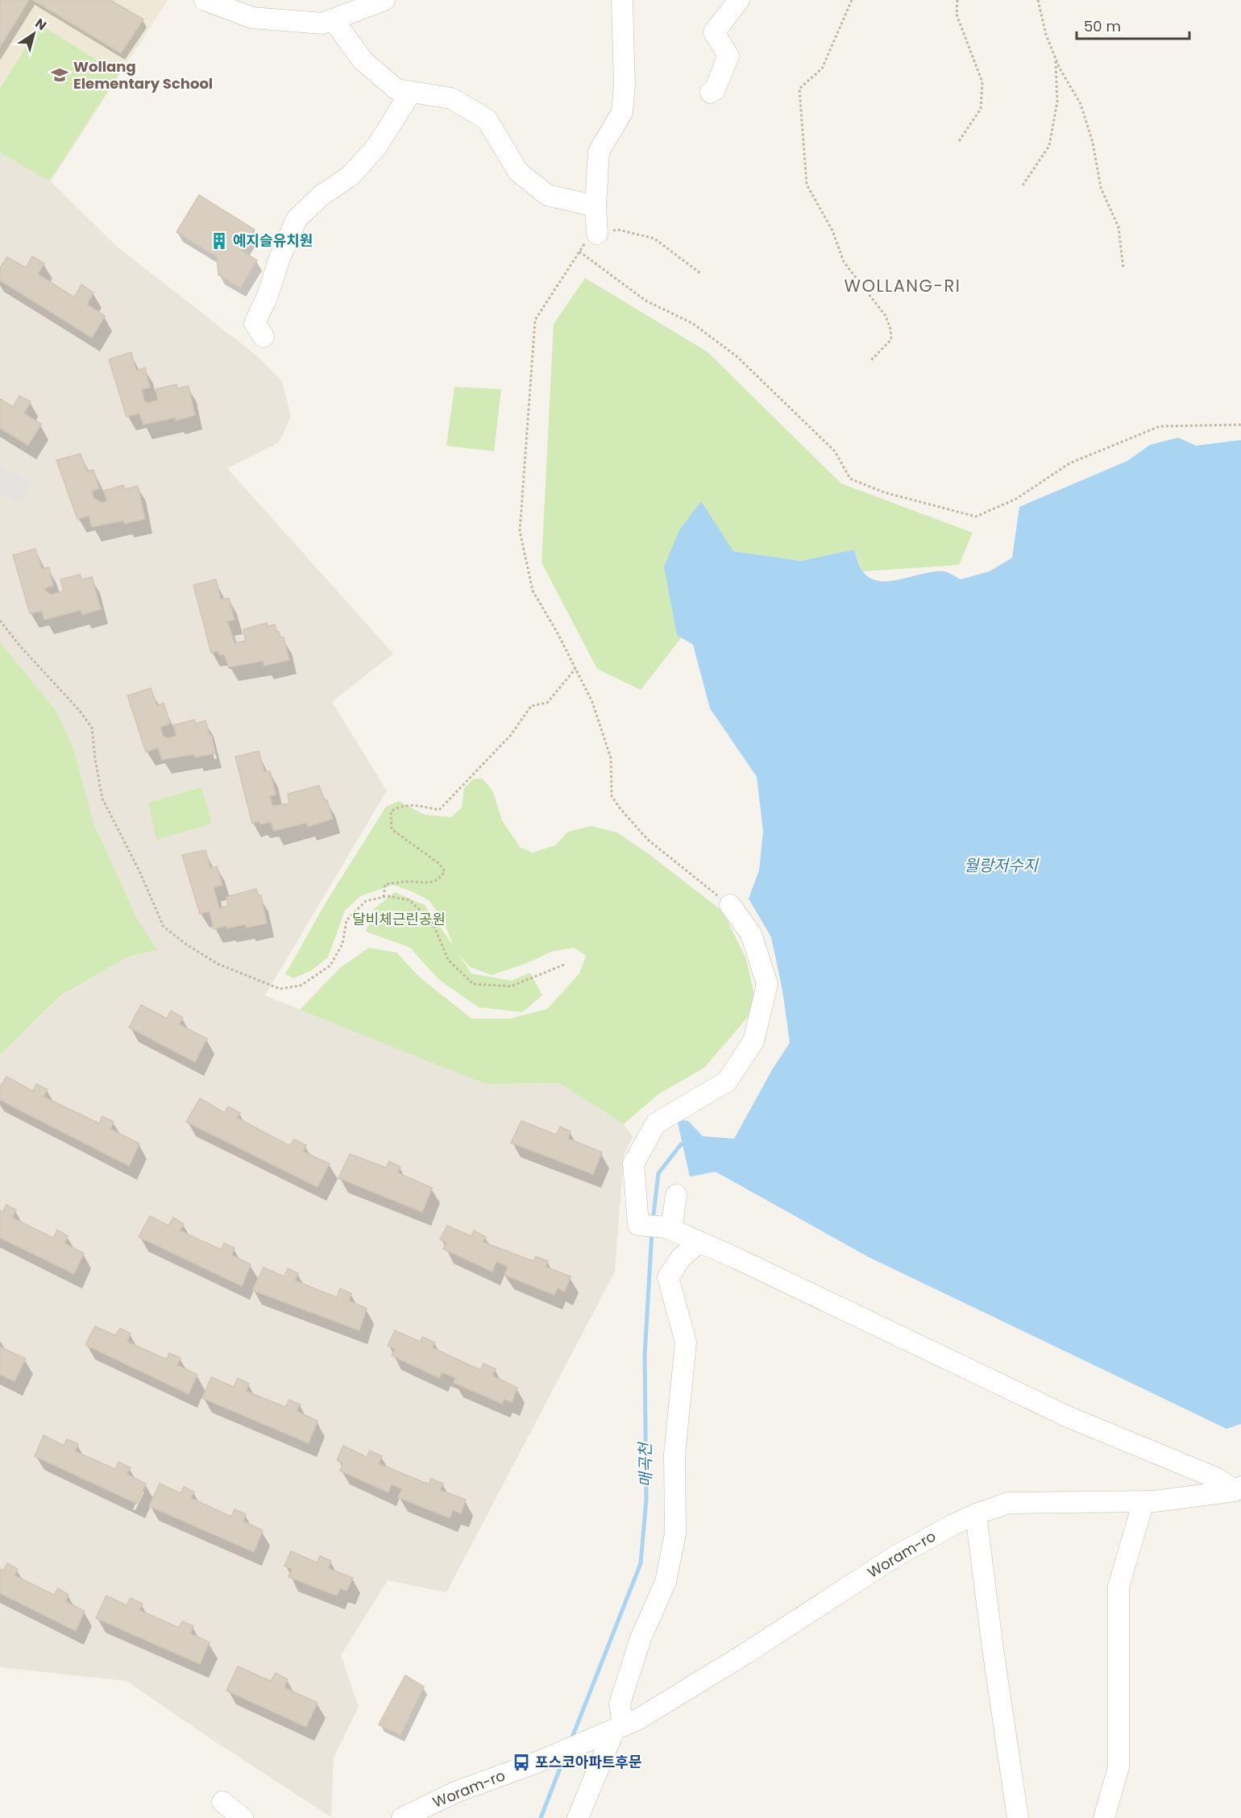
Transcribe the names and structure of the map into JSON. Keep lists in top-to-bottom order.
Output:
{
  "streets": {
    "street": ["Woram-ro"]
  },
  "districts": ["WOLLANG-RI"],
  "water": ["월랑저수지", "매곡천"],
  "parks": ["달비체근린공원"],
  "places": {
    "school or university": ["Wollang Elementary School"],
    "building": ["예지슬유치원"],
    "bus stop": ["포스코아파트후문"]
  },
  "scale_bar": "50 m",
  "north": "top right"
}
